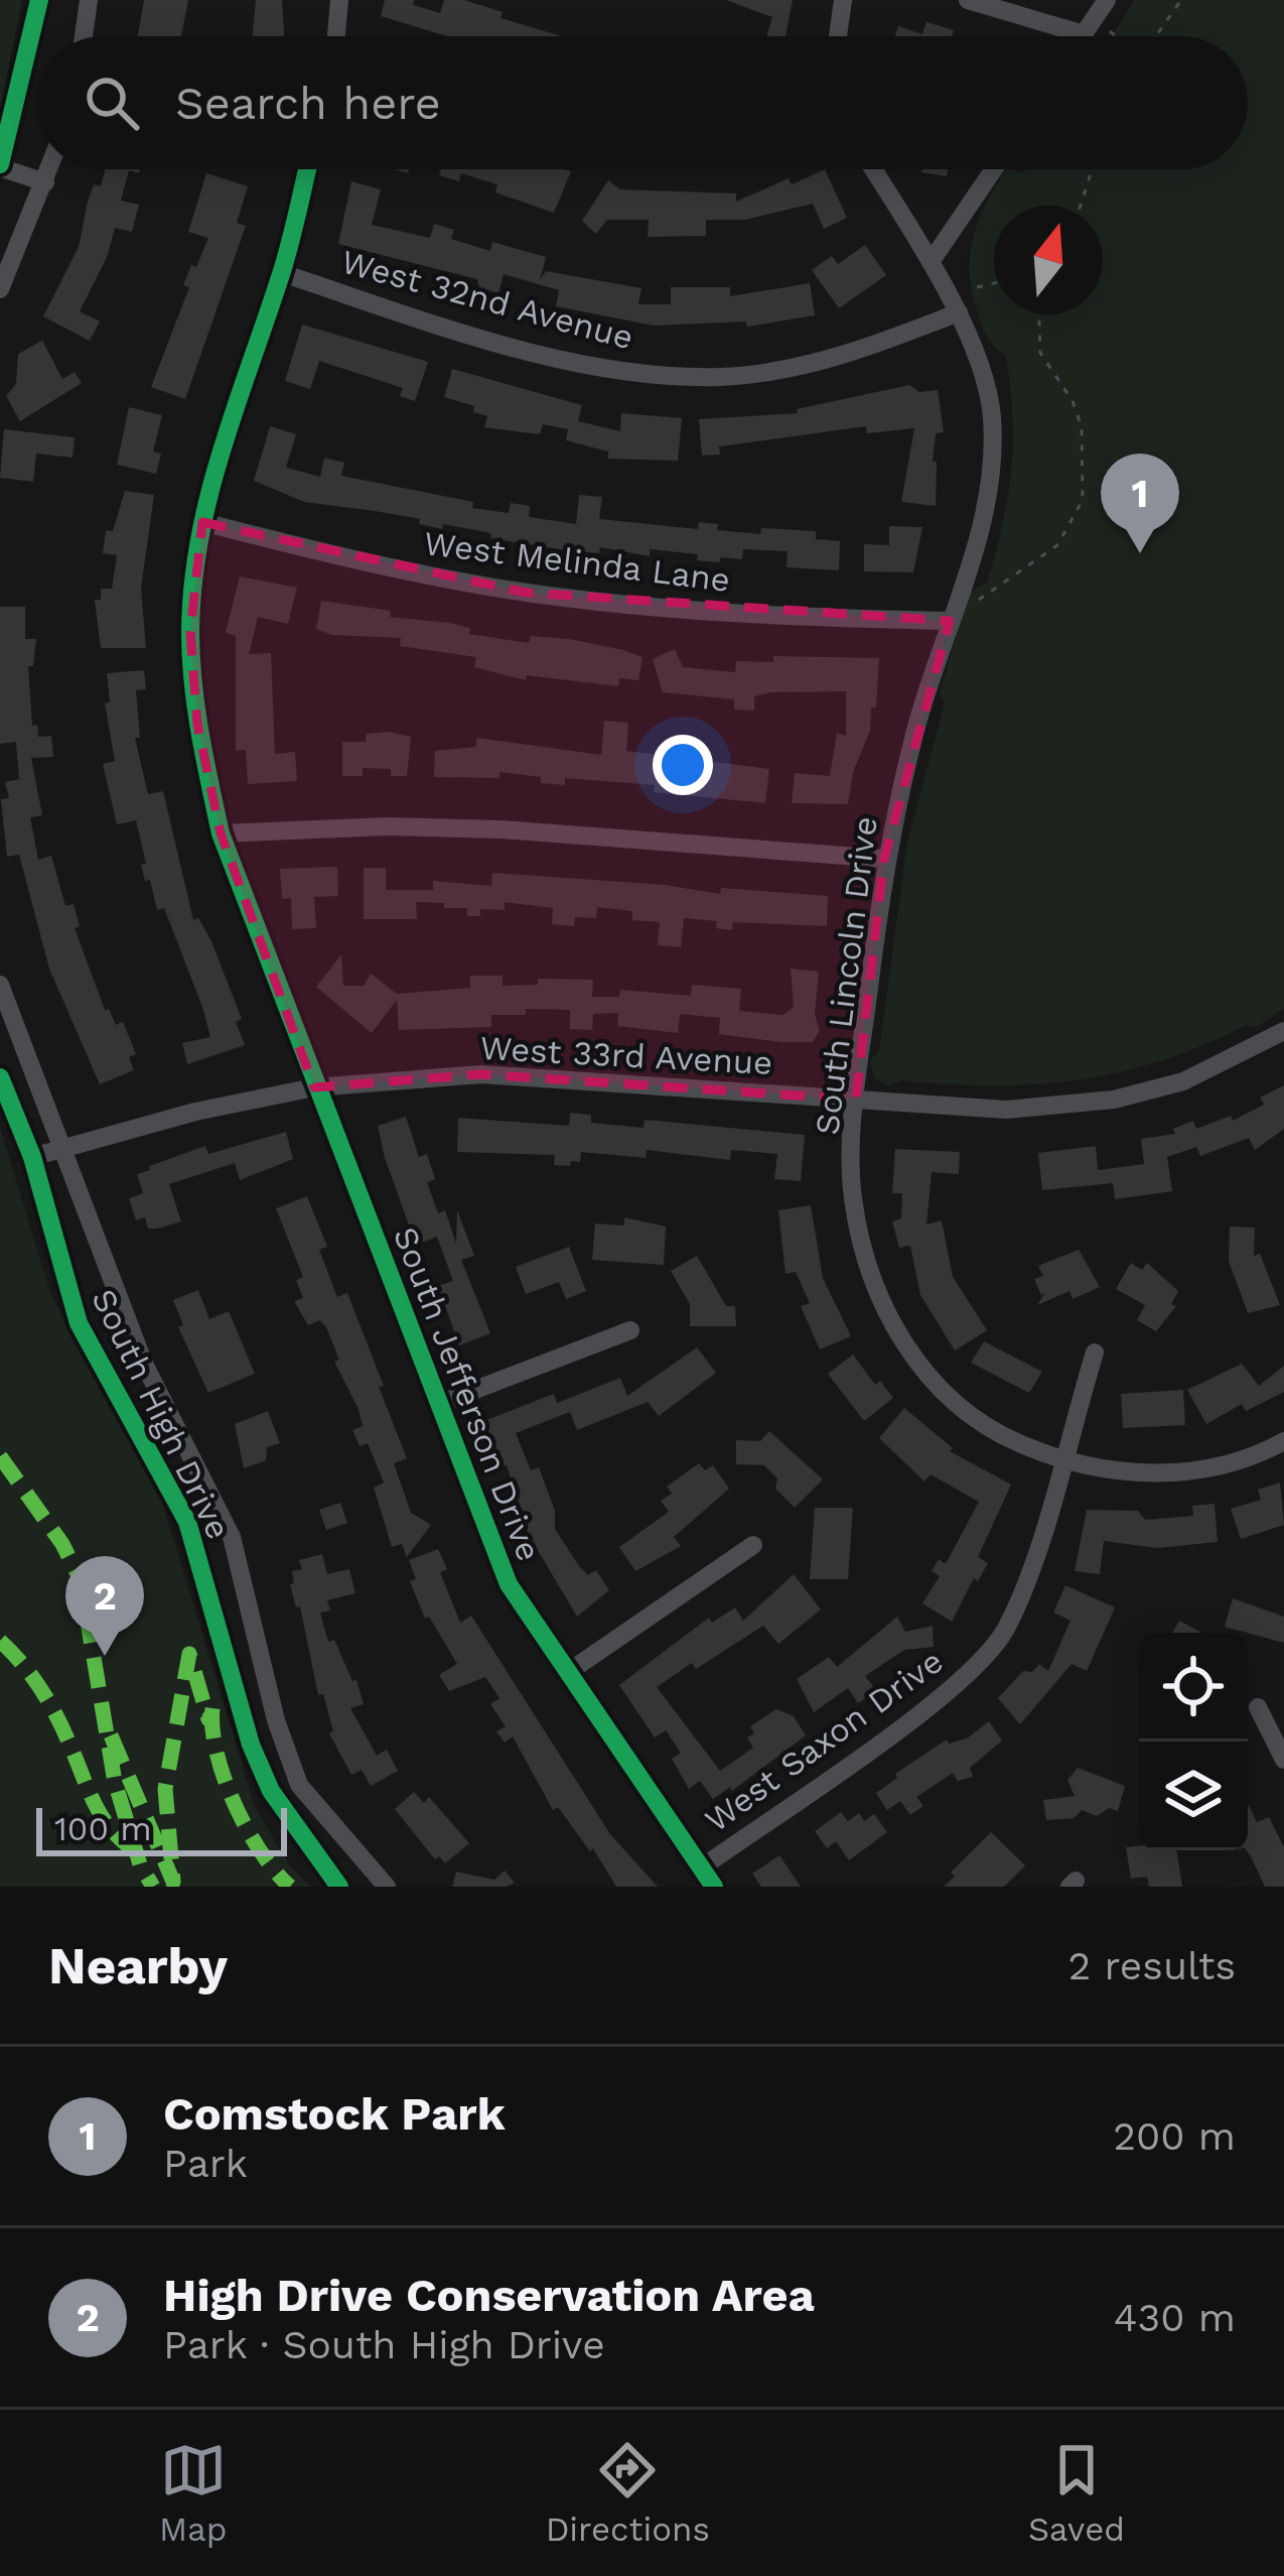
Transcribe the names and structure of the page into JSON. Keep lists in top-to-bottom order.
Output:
{
  "streets": {
    "main road": ["South High Drive"],
    "street": [
      "West 32nd Avenue",
      "West Melinda Lane",
      "South Lincoln Drive",
      "West 33rd Avenue",
      "South Jefferson Drive",
      "West Saxon Drive"
    ]
  },
  "crossings": [
    ["West 32nd Avenue", "South Lincoln Drive"],
    ["West 32nd Avenue", "South Jefferson Drive"],
    ["West Melinda Lane", "South Lincoln Drive"],
    ["West Melinda Lane", "South Jefferson Drive"],
    ["South Lincoln Drive", "West 33rd Avenue"],
    ["South Lincoln Drive", "West Saxon Drive"],
    ["West 33rd Avenue", "South Jefferson Drive"],
    ["West 33rd Avenue", "South High Drive"],
    ["South Jefferson Drive", "West Saxon Drive"]
  ],
  "scale_bar": "100 m",
  "north": "top",
  "page": {
    "search": "Search here",
    "pins": ["1", "2"],
    "scale": "100 m",
    "heading": ["Nearby", "2 results"],
    "list": [
      {
        "mark": "1",
        "name": "Comstock Park",
        "note": "Park",
        "value": "200 m"
      },
      {
        "mark": "2",
        "name": "High Drive Conservation Area",
        "note": "Park · South High Drive",
        "value": "430 m"
      }
    ],
    "nav": ["Map", "Directions", "Saved"]
  }
}
